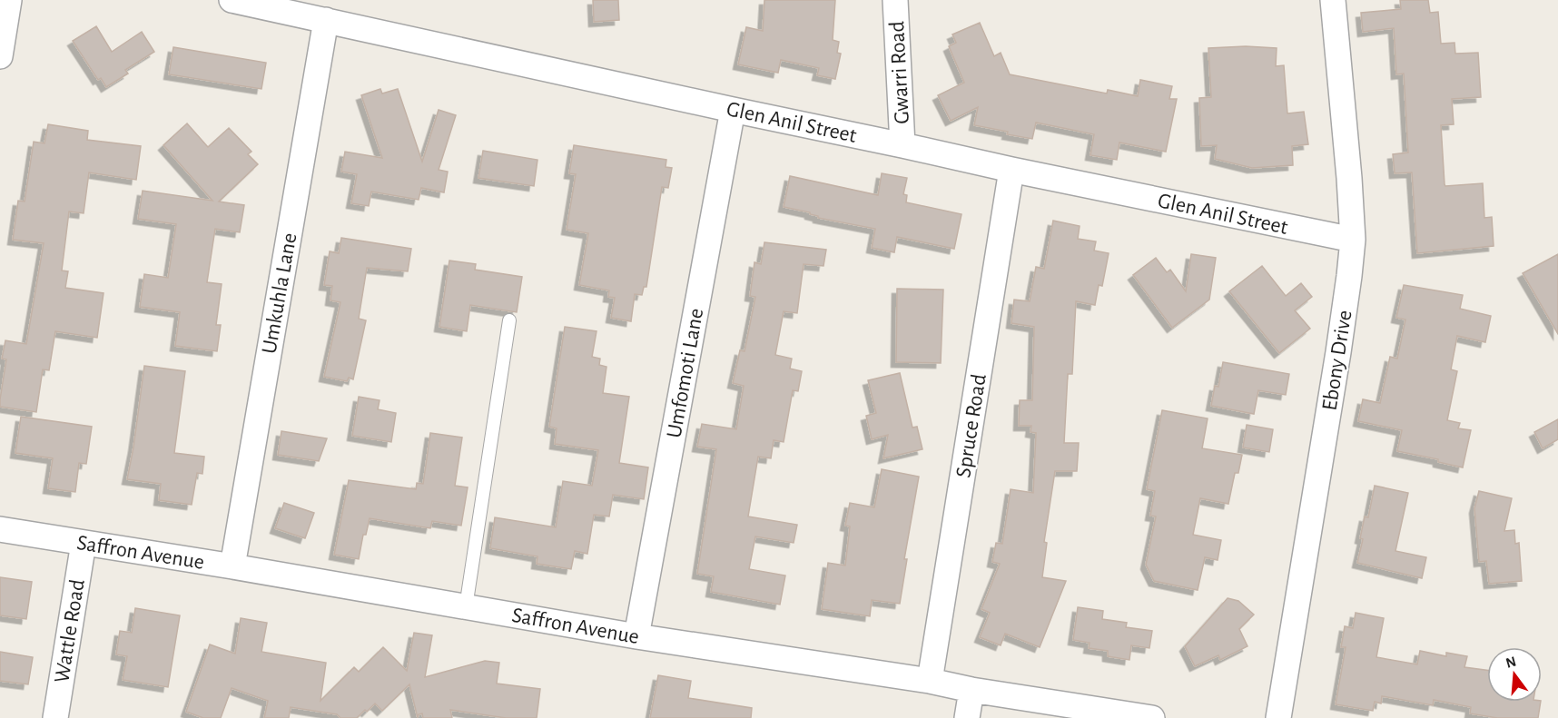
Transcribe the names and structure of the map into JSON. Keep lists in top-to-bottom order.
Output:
{
  "streets": {
    "street": [
      "Gwarri Road",
      "Glen Anil Street",
      "Umkuhla Lane",
      "Ebony Drive",
      "Umfomoti Lane",
      "Spruce Road",
      "Saffron Avenue",
      "Wattle Road"
    ]
  },
  "crossings": [
    ["Gwarri Road", "Glen Anil Street"],
    ["Glen Anil Street", "Umkuhla Lane"],
    ["Glen Anil Street", "Ebony Drive"],
    ["Glen Anil Street", "Umfomoti Lane"],
    ["Glen Anil Street", "Spruce Road"],
    ["Umkuhla Lane", "Saffron Avenue"],
    ["Umfomoti Lane", "Saffron Avenue"],
    ["Spruce Road", "Saffron Avenue"],
    ["Saffron Avenue", "Wattle Road"]
  ],
  "north": "top"
}
